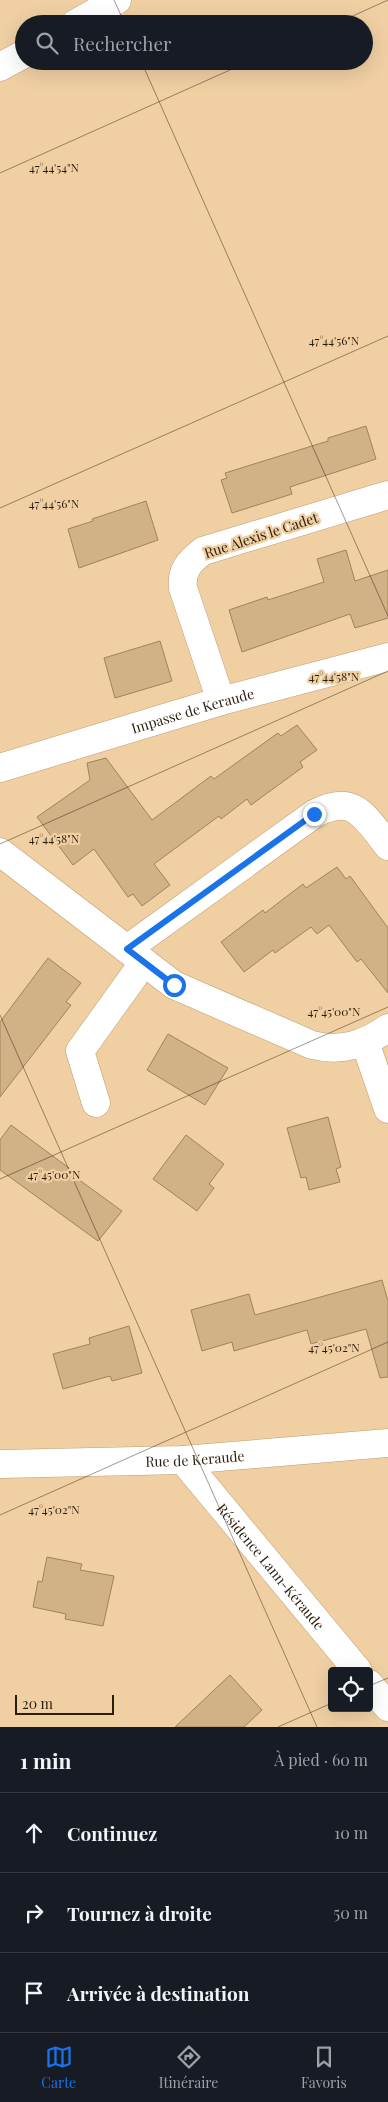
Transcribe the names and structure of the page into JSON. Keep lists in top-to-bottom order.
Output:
{
  "streets": {
    "street": [
      "Rue Alexis le Cadet",
      "Impasse de Keraude",
      "Rue de Keraude",
      "Résidence Lann-Kéraude"
    ]
  },
  "crossings": [
    ["Rue Alexis le Cadet", "Impasse de Keraude"],
    ["Rue de Keraude", "Résidence Lann-Kéraude"]
  ],
  "scale_bar": "20 m",
  "page": {
    "search": "Rechercher",
    "scale": "20 m",
    "heading": ["1 min", "À pied · 60 m"],
    "list": [
      ["Continuez", "10 m"],
      ["Tournez à droite", "50 m"],
      "Arrivée à destination"
    ],
    "nav": ["Carte", "Itinéraire", "Favoris"]
  },
  "coordinates": [
    "47°44'54\"N",
    "47°44'56\"N",
    "47°44'58\"N",
    "47°45'00\"N",
    "47°45'02\"N"
  ]
}
